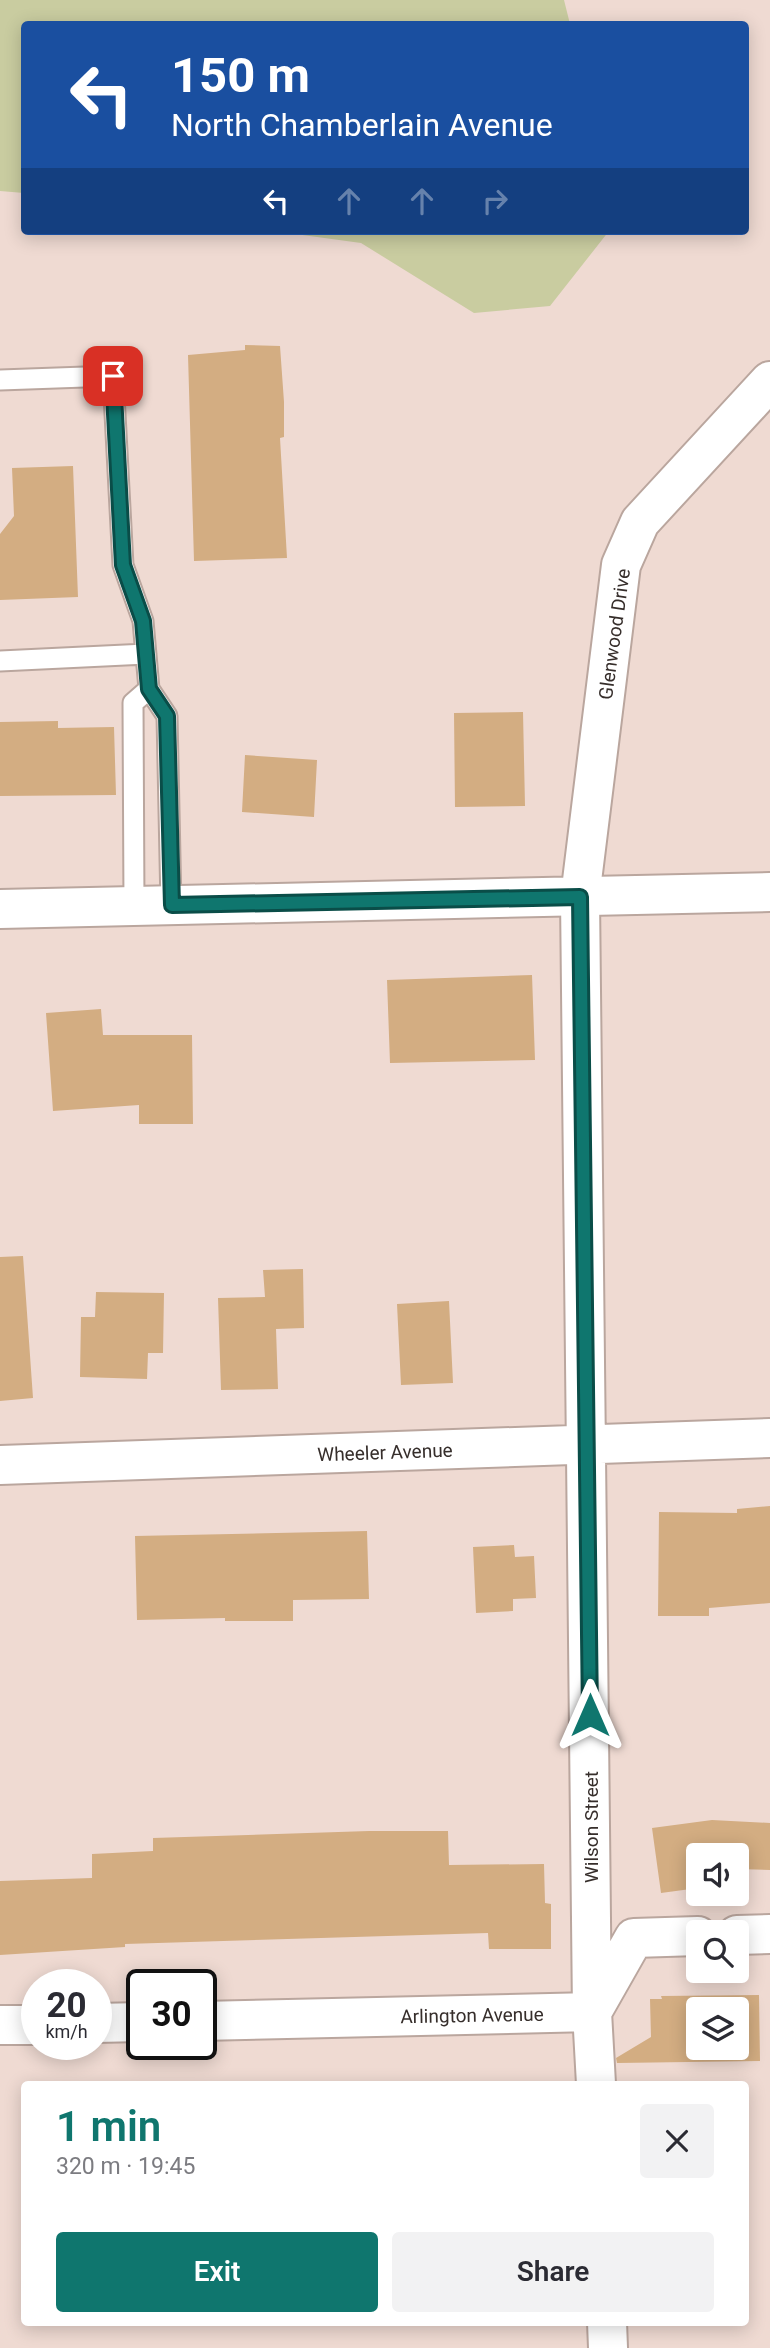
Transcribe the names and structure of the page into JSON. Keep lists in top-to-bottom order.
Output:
{
  "streets": {
    "street": [
      "Glenwood Drive",
      "Wheeler Avenue",
      "Wilson Street",
      "Arlington Avenue"
    ]
  },
  "crossings": [
    ["Glenwood Drive", "Wilson Street"],
    ["Wheeler Avenue", "Wilson Street"],
    ["Wilson Street", "Arlington Avenue"]
  ],
  "page": {
    "turn": ["150 m", "North Chamberlain Avenue"],
    "speed": "20 km/h",
    "limit": "30",
    "heading": ["1 min", "320 m · 19:45"],
    "buttons": ["Exit", "Share"]
  }
}
